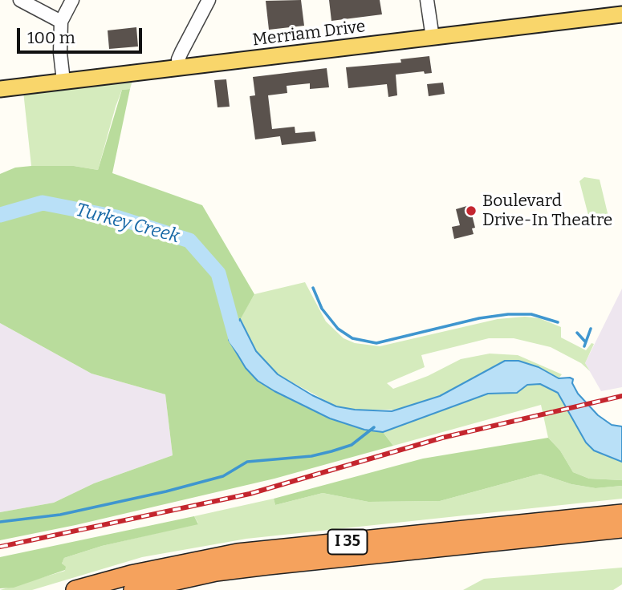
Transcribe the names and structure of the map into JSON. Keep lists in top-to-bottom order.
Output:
{
  "streets": {
    "highway": ["I 35"],
    "main road": ["Merriam Drive"]
  },
  "water": ["Turkey Creek"],
  "places": ["Boulevard Drive-In Theatre"],
  "scale_bar": "100 m"
}
